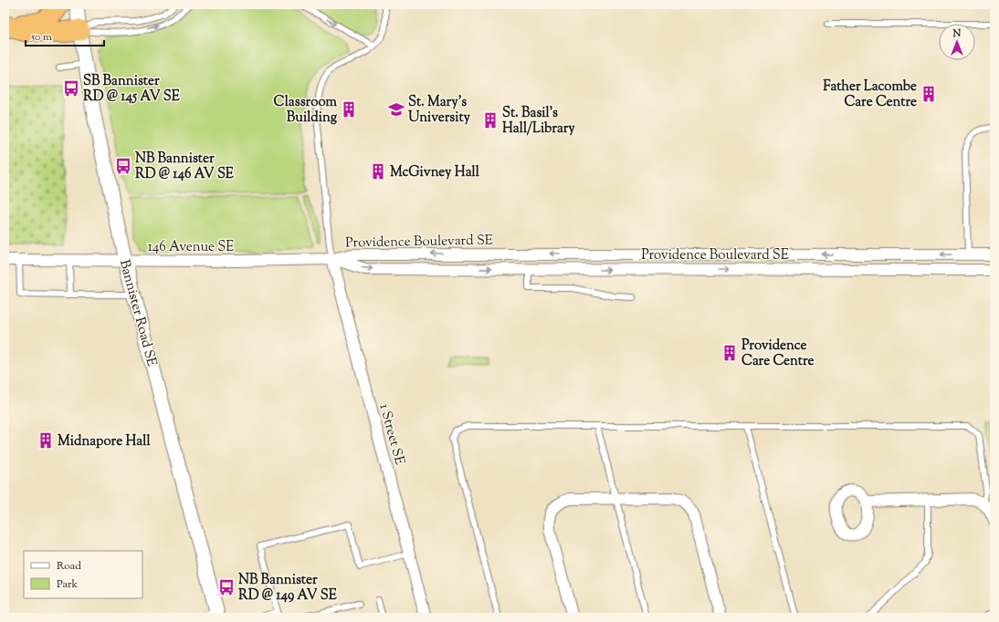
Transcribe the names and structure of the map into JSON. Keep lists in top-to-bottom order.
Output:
{
  "streets": {
    "street": [
      "Providence Boulevard SE",
      "146 Avenue SE",
      "Bannister Road SE",
      "1 Street SE"
    ]
  },
  "crossings": [
    ["Providence Boulevard SE", "146 Avenue SE"],
    ["Providence Boulevard SE", "1 Street SE"],
    ["146 Avenue SE", "Bannister Road SE"],
    ["146 Avenue SE", "1 Street SE"]
  ],
  "places": {
    "bus stop": ["SB Bannister RD @ 145 AV SE", "NB Bannister RD @ 146 AV SE", "NB Bannister RD @ 149 AV SE"],
    "building": [
      "Father Lacombe Care Centre",
      "Classroom Building",
      "St. Basil's Hall/Library",
      "McGivney Hall",
      "Providence Care Centre",
      "Midnapore Hall"
    ],
    "school or university": ["St. Mary's University"]
  },
  "legend": ["Road", "Park"],
  "scale_bar": "50 m",
  "north": "top"
}
